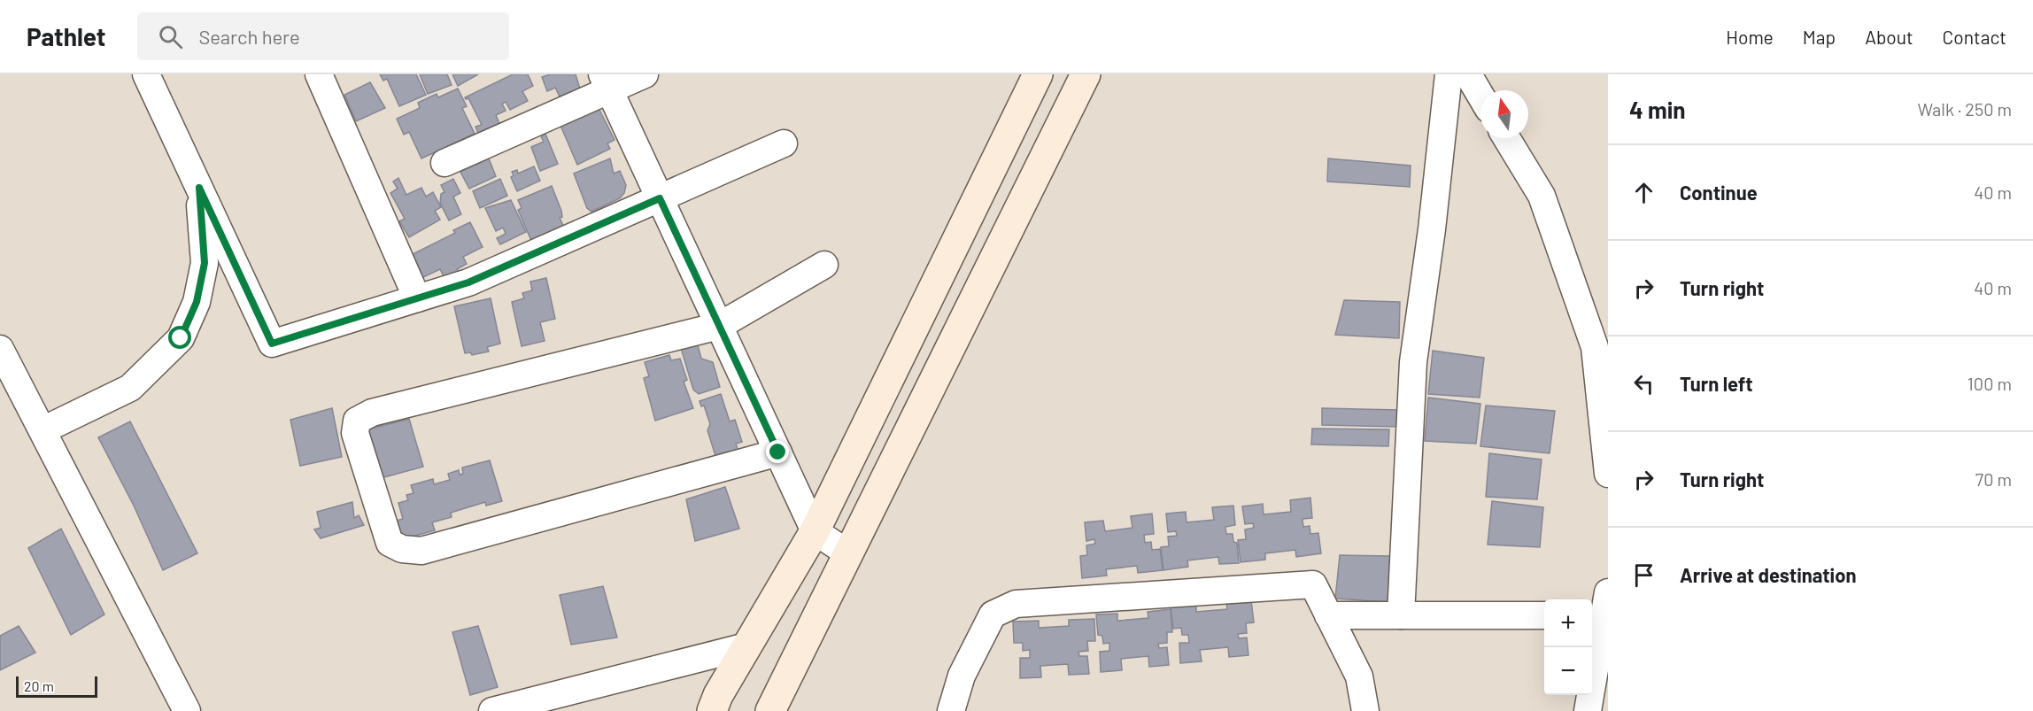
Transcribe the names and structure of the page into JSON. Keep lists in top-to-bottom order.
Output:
{
  "scale_bar": "20 m",
  "north": "top",
  "page": {
    "header": "Pathlet",
    "search": "Search here",
    "nav": [
      "Home",
      "Map",
      "About",
      "Contact"
    ],
    "heading": ["4 min", "Walk · 250 m"],
    "list": [
      ["Continue", "40 m"],
      ["Turn right", "40 m"],
      ["Turn left", "100 m"],
      ["Turn right", "70 m"],
      "Arrive at destination"
    ],
    "map_buttons": ["+", "−"],
    "scale": "20 m"
  }
}
